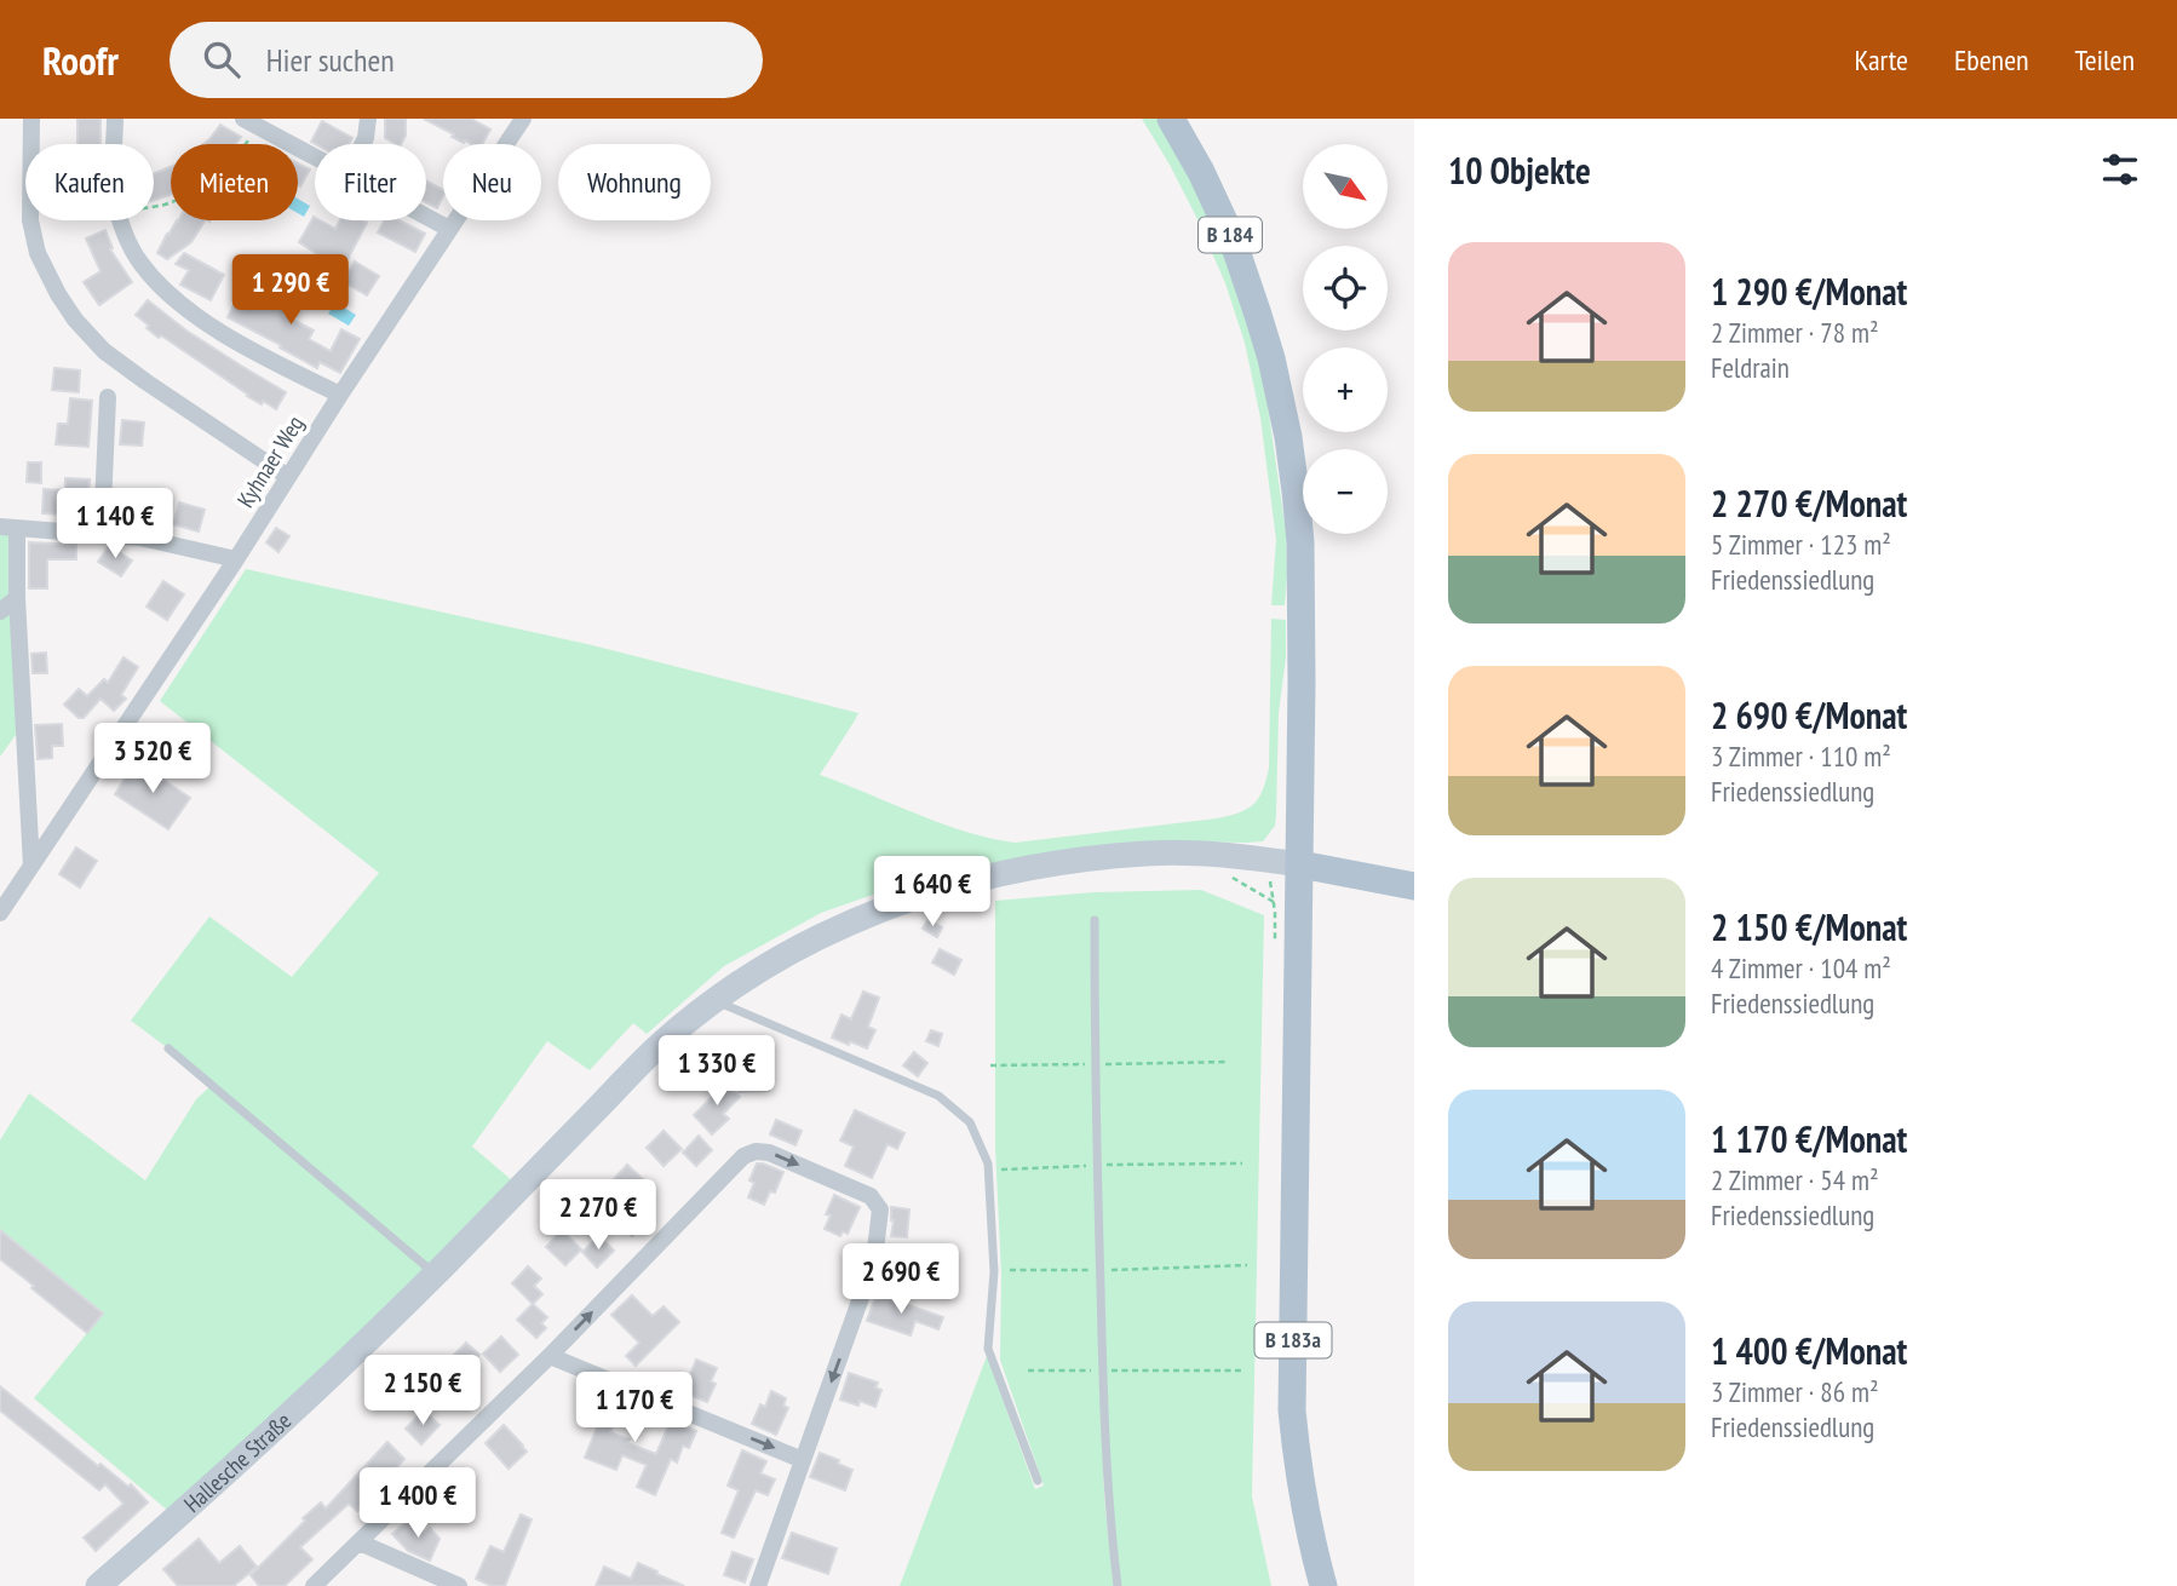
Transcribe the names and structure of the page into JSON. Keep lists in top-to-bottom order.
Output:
{
  "streets": {
    "main road": ["B 184", "B 183a"],
    "street": ["Kyhnaer Weg", "Hallesche Straße"]
  },
  "crossings": [
    ["B 184", "B 183a"],
    ["B 184", "Hallesche Straße"],
    ["B 183a", "Hallesche Straße"]
  ],
  "north": "bottom right",
  "page": {
    "header": "Roofr",
    "search": "Hier suchen",
    "nav": ["Karte", "Ebenen", "Teilen"],
    "heading": "10 Objekte",
    "map_buttons": ["+", "−"],
    "chip": [
      "Kaufen",
      "Mieten",
      "Filter",
      "Neu",
      "Wohnung"
    ],
    "list": [
      {
        "name": "1 290 €/Monat",
        "note": "2 Zimmer · 78 m² · Feldrain"
      },
      {
        "name": "2 270 €/Monat",
        "note": "5 Zimmer · 123 m² · Friedenssiedlung"
      },
      {
        "name": "2 690 €/Monat",
        "note": "3 Zimmer · 110 m² · Friedenssiedlung"
      },
      {
        "name": "2 150 €/Monat",
        "note": "4 Zimmer · 104 m² · Friedenssiedlung"
      },
      {
        "name": "1 170 €/Monat",
        "note": "2 Zimmer · 54 m² · Friedenssiedlung"
      },
      {
        "name": "1 400 €/Monat",
        "note": "3 Zimmer · 86 m² · Friedenssiedlung"
      }
    ],
    "price": [
      "1 290 €",
      "1 140 €",
      "3 520 €",
      "1 640 €",
      "1 330 €",
      "2 270 €",
      "2 690 €",
      "2 150 €",
      "1 170 €",
      "1 400 €"
    ]
  }
}
